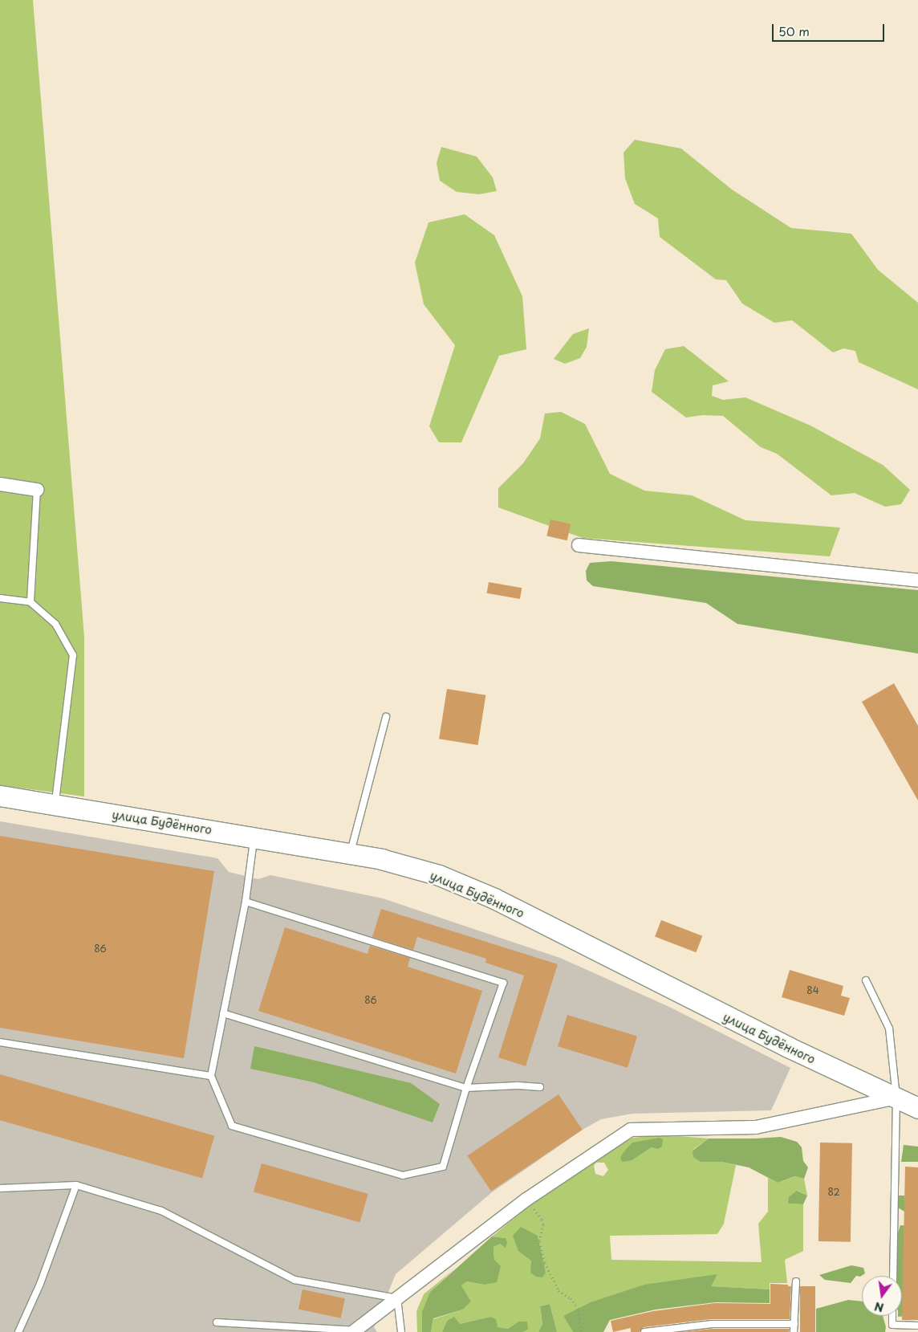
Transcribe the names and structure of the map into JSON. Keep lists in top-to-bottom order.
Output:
{
  "streets": {
    "main road": ["улица Будённого"]
  },
  "house_numbers": [
    "86",
    "84",
    "86",
    "82"
  ],
  "scale_bar": "50 m",
  "north": "bottom"
}
